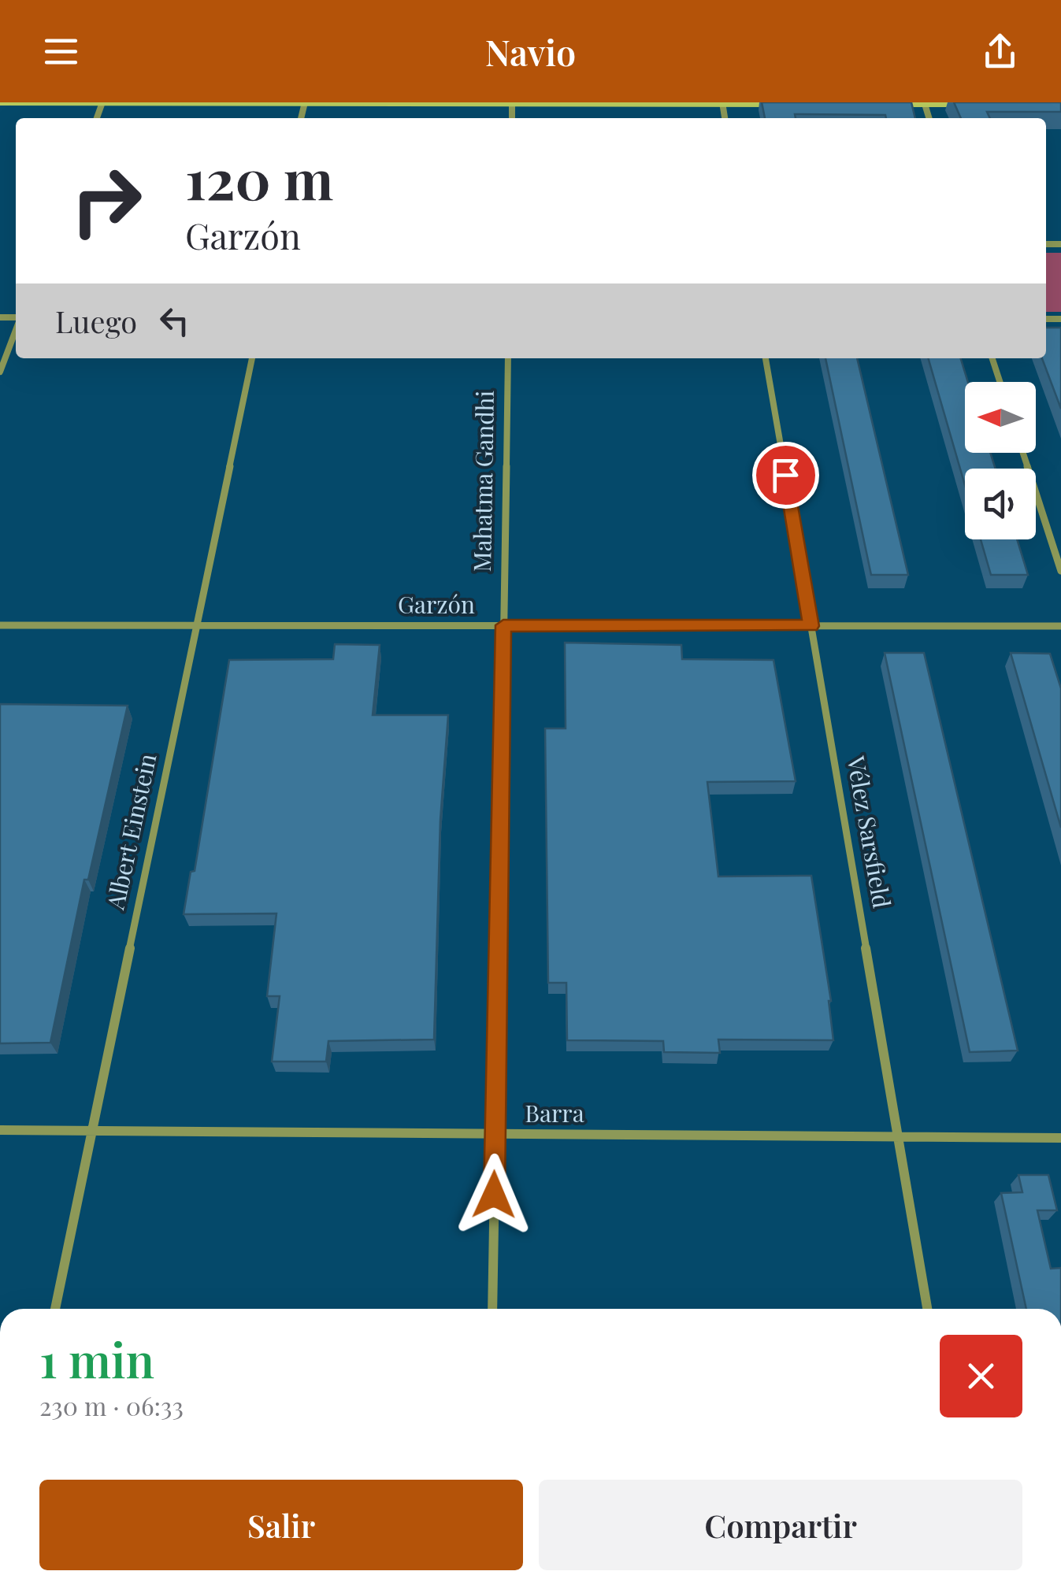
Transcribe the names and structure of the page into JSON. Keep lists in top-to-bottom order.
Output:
{
  "streets": {
    "street": [
      "Mahatma Gandhi",
      "Garzón",
      "Albert Einstein",
      "Vélez Sarsfield",
      "Barra"
    ]
  },
  "crossings": [
    ["Mahatma Gandhi", "Garzón"],
    ["Mahatma Gandhi", "Barra"],
    ["Garzón", "Albert Einstein"],
    ["Garzón", "Vélez Sarsfield"],
    ["Albert Einstein", "Barra"],
    ["Vélez Sarsfield", "Barra"]
  ],
  "north": "left",
  "page": {
    "header": "Navio",
    "turn": ["120 m", "Garzón"],
    "then": "Luego",
    "heading": ["1 min", "230 m · 06:33"],
    "buttons": ["Salir", "Compartir"]
  }
}
